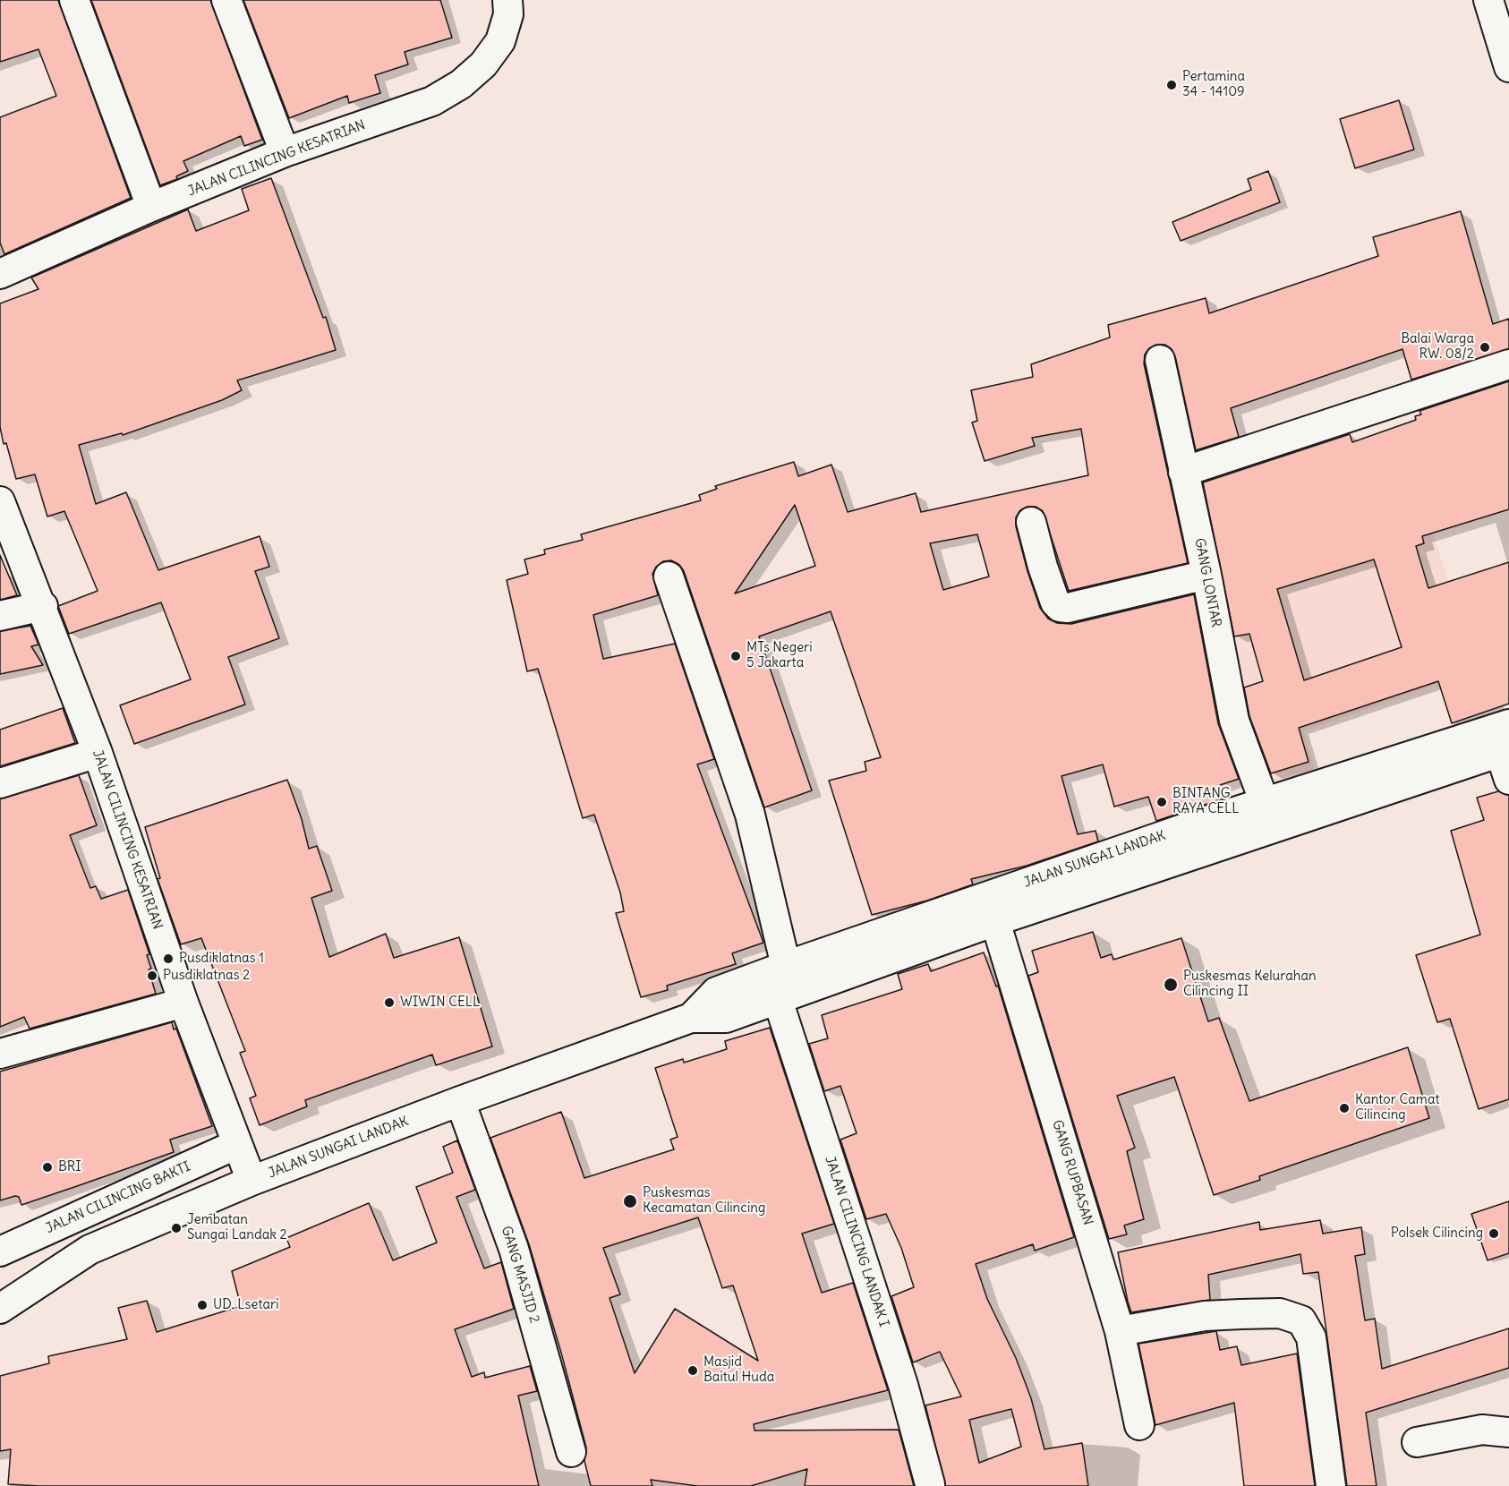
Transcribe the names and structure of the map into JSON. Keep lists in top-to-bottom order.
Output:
{
  "streets": {
    "street": [
      "JALAN CILINCING KESATRIAN",
      "GANG LONTAR",
      "JALAN SUNGAI LANDAK",
      "GANG RUPBASAN",
      "JALAN CILINCING BAKTI",
      "JALAN CILINCING LANDAK I",
      "GANG MASJID 2"
    ]
  },
  "crossings": [
    ["JALAN CILINCING KESATRIAN", "JALAN SUNGAI LANDAK"],
    ["JALAN CILINCING KESATRIAN", "JALAN CILINCING BAKTI"],
    ["GANG LONTAR", "JALAN SUNGAI LANDAK"],
    ["JALAN SUNGAI LANDAK", "GANG RUPBASAN"],
    ["JALAN SUNGAI LANDAK", "JALAN CILINCING LANDAK I"],
    ["JALAN SUNGAI LANDAK", "GANG MASJID 2"]
  ],
  "places": [
    "Pertamina 34 - 14109",
    "Balai Warga RW. 08/2",
    "MTs Negeri 5 Jakarta",
    "BINTANG RAYA CELL",
    "Pusdiklatnas 1",
    "Pusdiklatnas 2",
    "Puskesmas Kelurahan Cilincing II",
    "WIWIN CELL",
    "Kantor Camat Cilincing",
    "BRI",
    "Puskesmas Kecamatan Cilincing",
    "Jembatan Sungai Landak 2",
    "Polsek Cilincing",
    "UD. Lsetari",
    "Masjid Baitul Huda"
  ]
}
